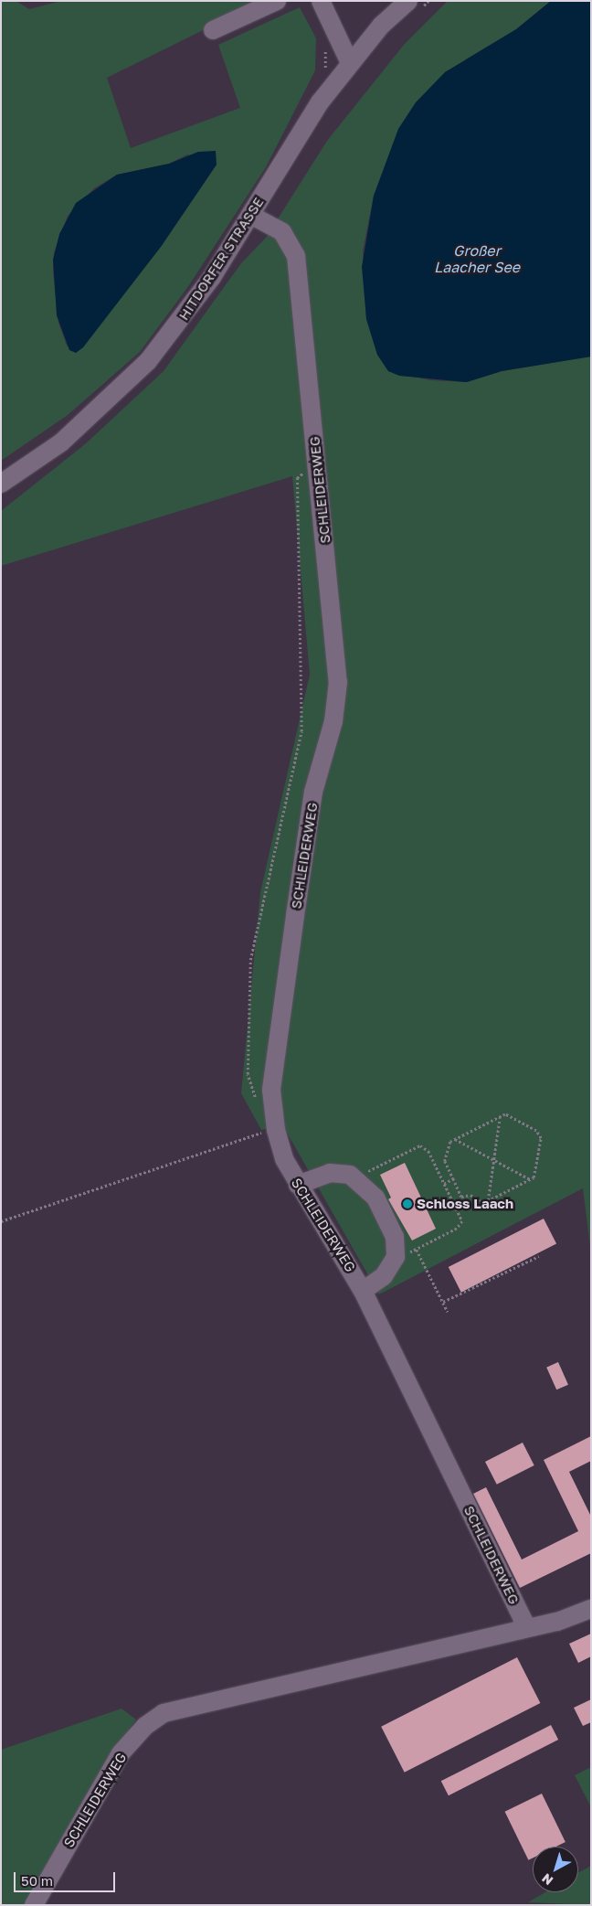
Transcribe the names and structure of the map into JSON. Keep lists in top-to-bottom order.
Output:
{
  "streets": {
    "street": ["HITDORFER STRASSE", "SCHLEIDERWEG"]
  },
  "crossings": [
    ["HITDORFER STRASSE", "SCHLEIDERWEG"]
  ],
  "water": ["Großer Laacher See"],
  "places": ["Schloss Laach"],
  "scale_bar": "50 m",
  "north": "bottom left"
}
